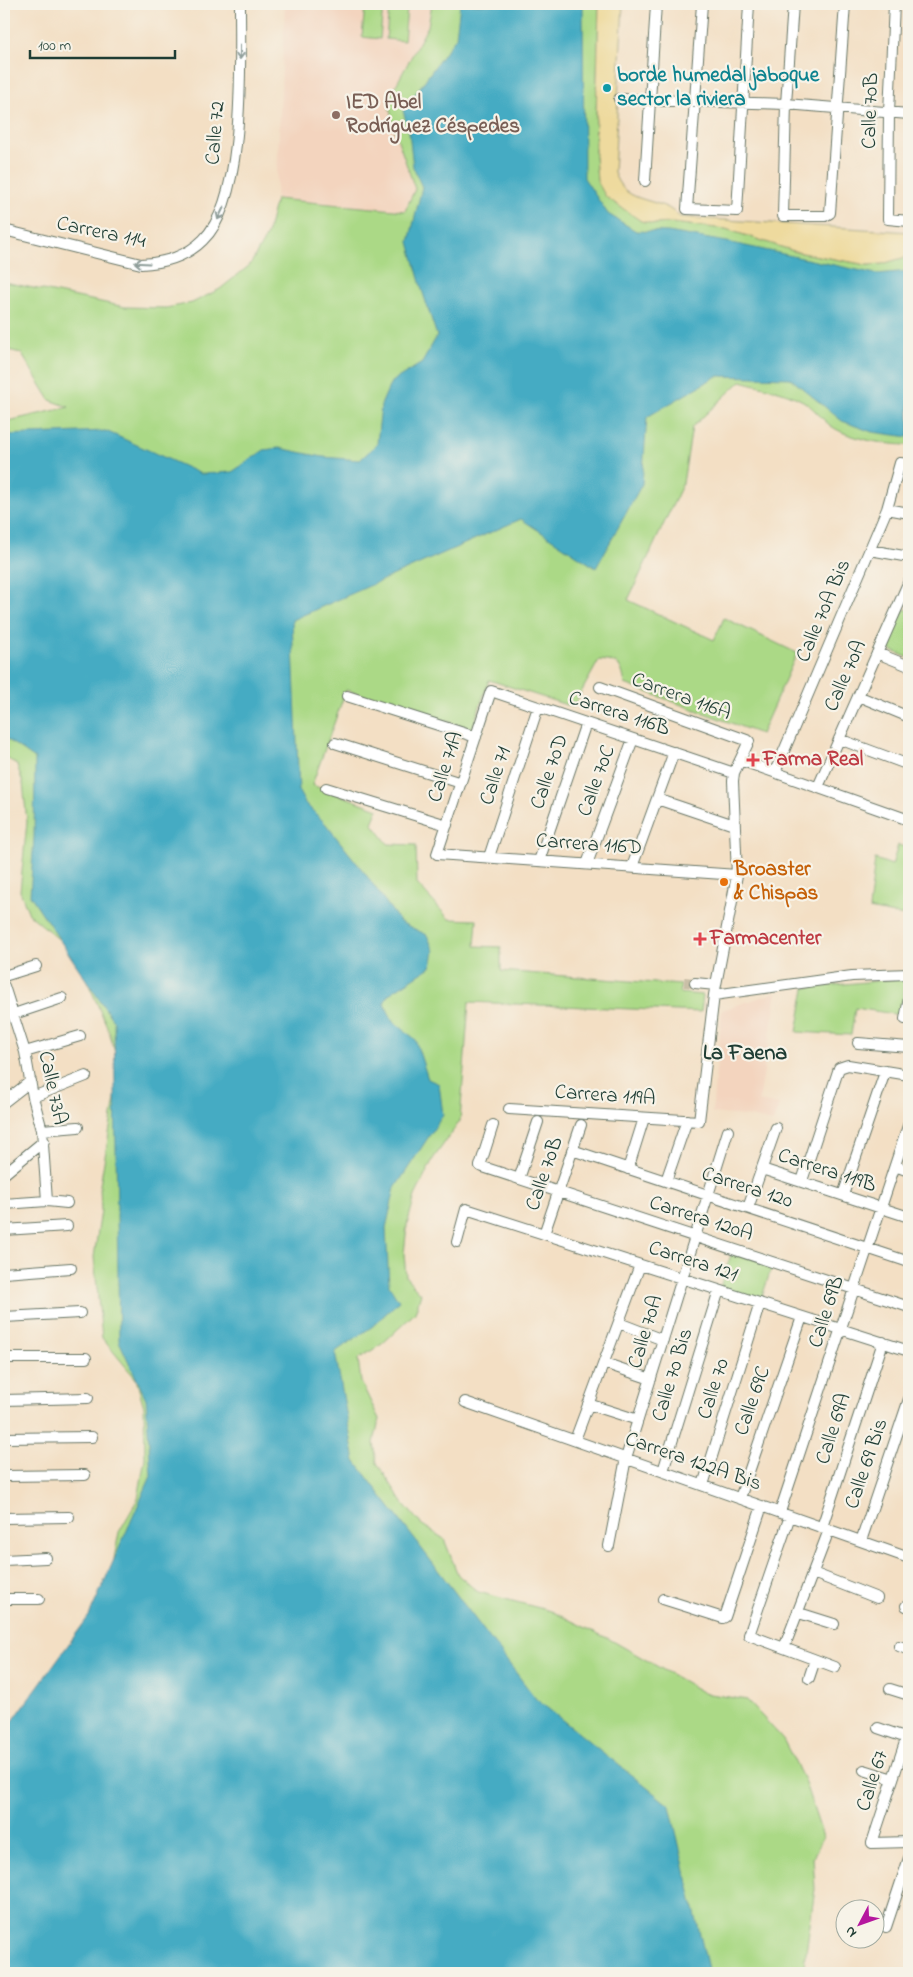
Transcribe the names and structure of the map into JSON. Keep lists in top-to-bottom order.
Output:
{
  "streets": {
    "street": [
      "Calle 70B",
      "Calle 72",
      "Carrera 114",
      "Calle 70A Bis",
      "Calle 70A",
      "Carrera 116A",
      "Carrera 116B",
      "Calle 71A",
      "Calle 70D",
      "Calle 71",
      "Calle 70C",
      "Carrera 116D",
      "Calle 73A",
      "Carrera 119A",
      "Carrera 119B",
      "Carrera 120",
      "Carrera 120A",
      "Carrera 121",
      "Calle 69B",
      "Calle 70 Bis",
      "Calle 70",
      "Calle 69C",
      "Calle 69A",
      "Carrera 122A Bis",
      "Calle 69 Bis",
      "Calle 67"
    ]
  },
  "crossings": [
    ["Calle 70B", "Carrera 120"],
    ["Calle 70B", "Carrera 120A"],
    ["Calle 70B", "Carrera 121"],
    ["Calle 72", "Carrera 114"],
    ["Calle 70A", "Carrera 120"],
    ["Calle 70A", "Carrera 120A"],
    ["Calle 70A", "Carrera 121"],
    ["Calle 70A", "Carrera 122A Bis"],
    ["Carrera 116B", "Calle 71A"],
    ["Carrera 116B", "Calle 70D"],
    ["Carrera 116B", "Calle 71"],
    ["Carrera 116B", "Calle 70C"],
    ["Calle 71A", "Carrera 116D"],
    ["Calle 70D", "Carrera 116D"],
    ["Calle 71", "Carrera 116D"],
    ["Calle 70C", "Carrera 116D"],
    ["Carrera 119B", "Calle 69B"],
    ["Carrera 120", "Calle 69B"],
    ["Carrera 120A", "Calle 69B"],
    ["Carrera 121", "Calle 69B"],
    ["Carrera 121", "Calle 70 Bis"],
    ["Carrera 121", "Calle 70"],
    ["Carrera 121", "Calle 69C"],
    ["Carrera 121", "Calle 69A"],
    ["Calle 69B", "Carrera 122A Bis"],
    ["Calle 70 Bis", "Carrera 122A Bis"],
    ["Calle 70", "Carrera 122A Bis"],
    ["Calle 69C", "Carrera 122A Bis"],
    ["Calle 69A", "Carrera 122A Bis"],
    ["Carrera 122A Bis", "Calle 69 Bis"]
  ],
  "one_way": ["Calle 72", "Carrera 114"],
  "districts": ["La Faena"],
  "places": {
    "other": ["borde humedal jaboque sector la riviera", "IED Abel Rodríguez Céspedes", "Broaster & Chispas"],
    "health": ["Farma Real", "Farmacenter"]
  },
  "scale_bar": "100 m",
  "north": "bottom left"
}
